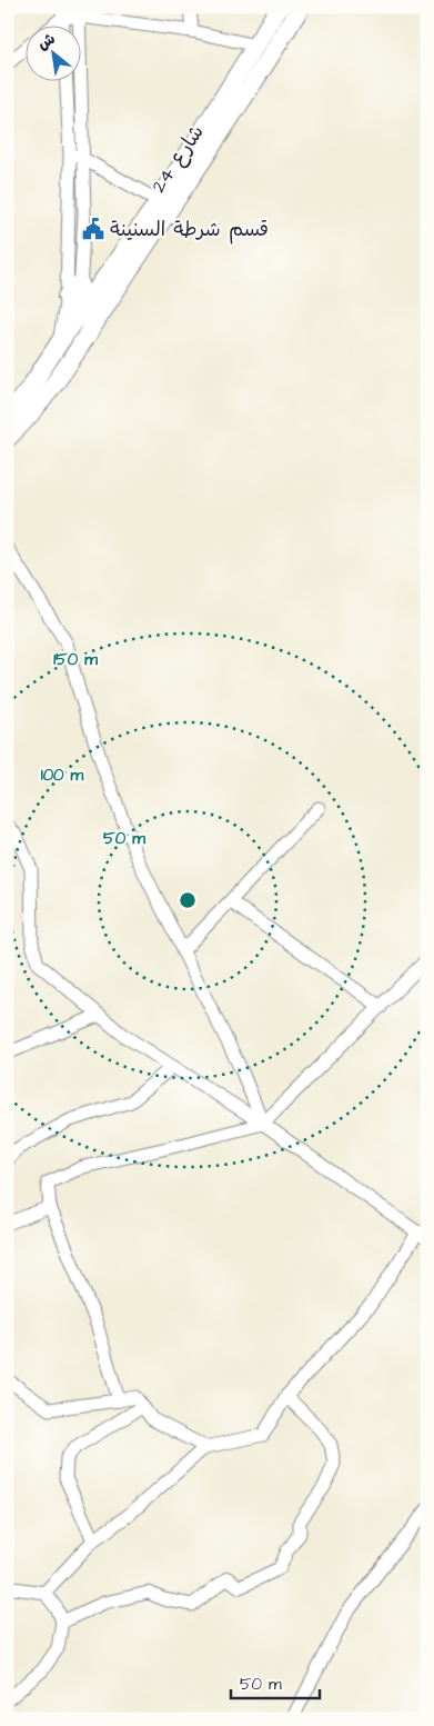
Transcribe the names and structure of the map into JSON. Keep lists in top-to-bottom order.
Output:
{
  "streets": {
    "street": ["شارع 24"]
  },
  "places": {
    "public building": ["قسم شرطة السنينة"]
  },
  "scale_bar": "50 m",
  "north": "top left",
  "rings": ["150 m", "100 m", "50 m"]
}
